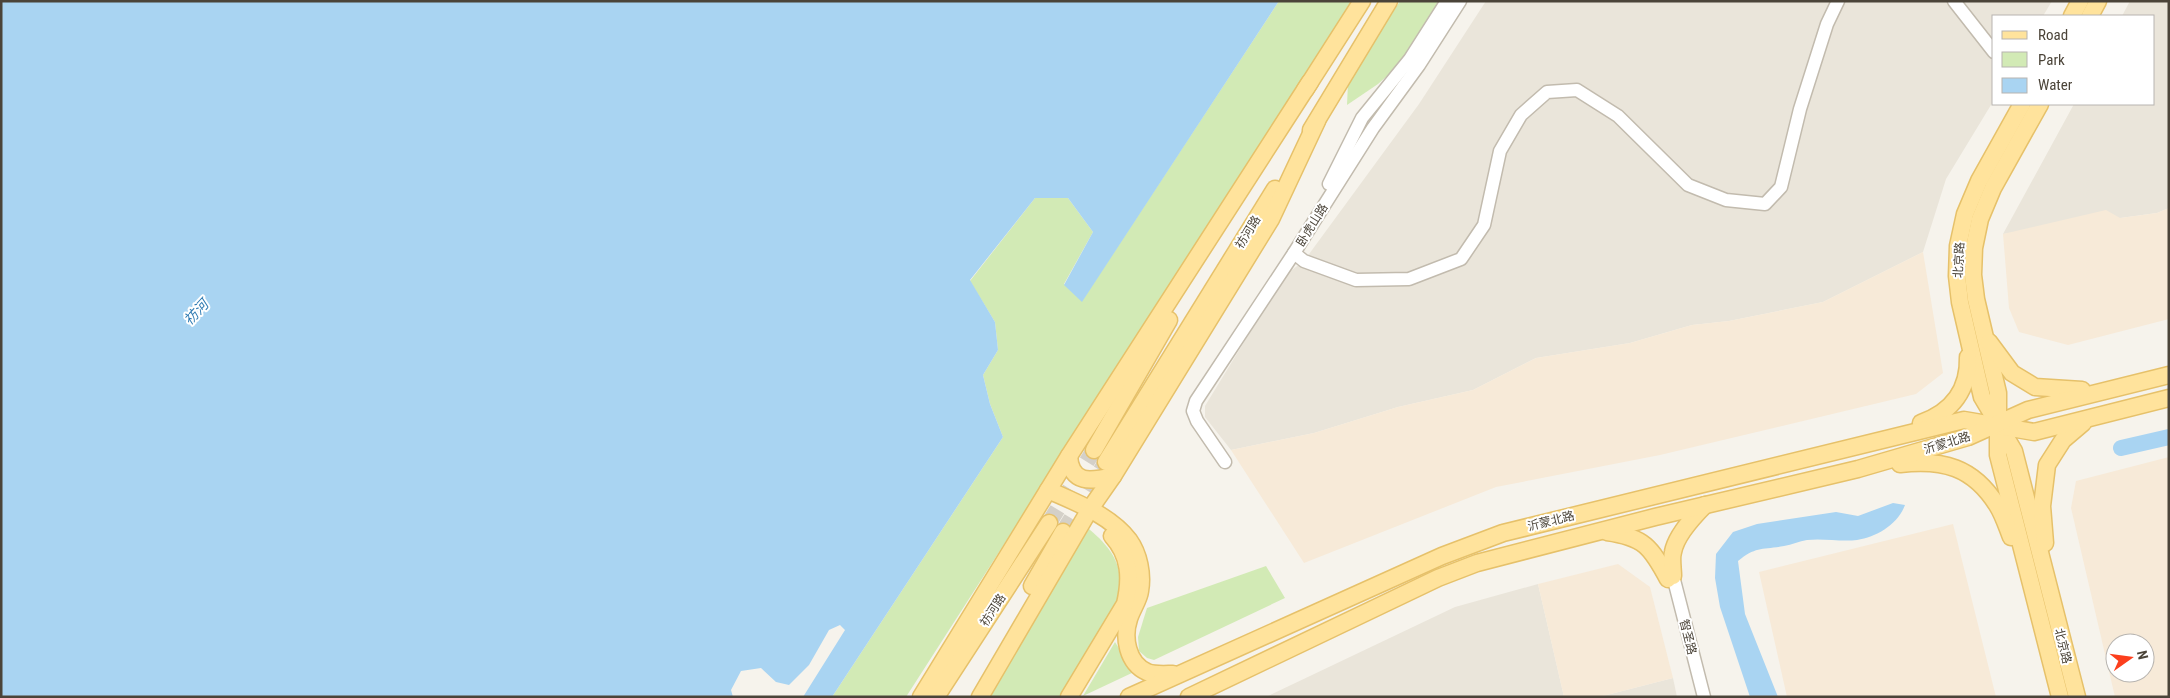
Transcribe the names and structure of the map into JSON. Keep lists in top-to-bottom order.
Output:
{
  "streets": {
    "main road": ["祊河路", "北京路", "沂蒙北路"],
    "street": ["卧虎山路", "智圣路"]
  },
  "crossings": [
    ["北京路", "沂蒙北路"]
  ],
  "water": ["祊河"],
  "legend": ["Road", "Park", "Water"],
  "north": "right"
}
